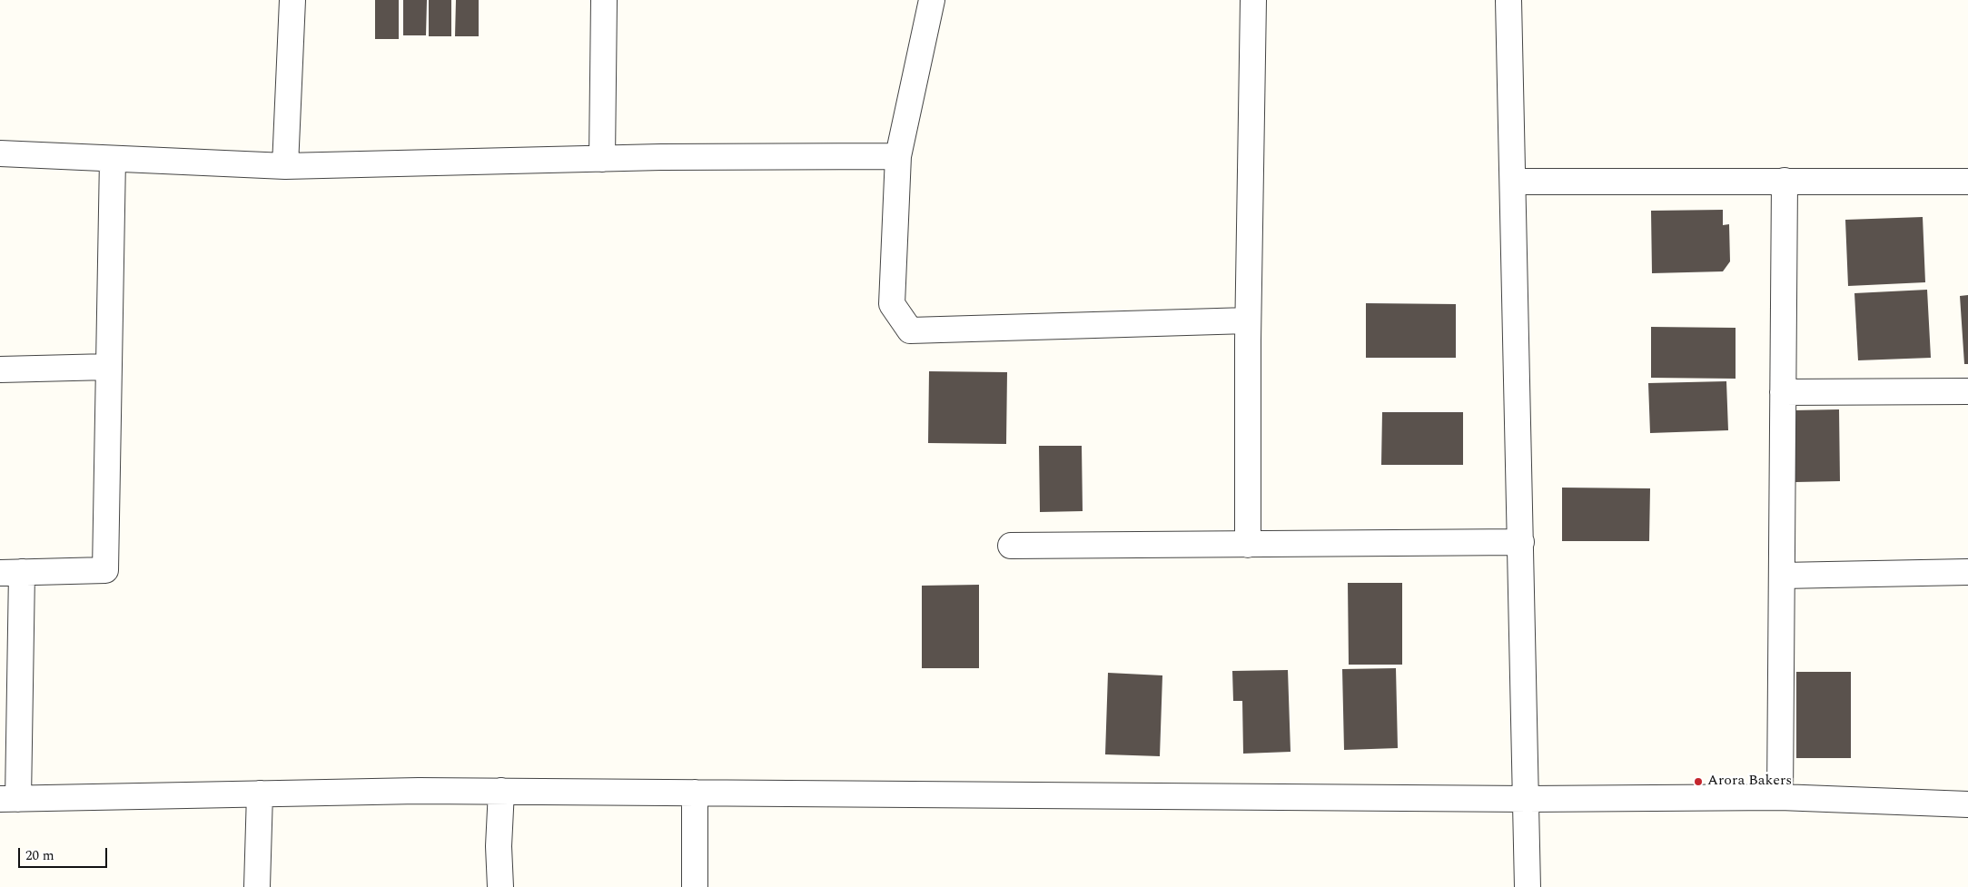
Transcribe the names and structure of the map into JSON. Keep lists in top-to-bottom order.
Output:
{
  "places": ["Arora Bakers"],
  "scale_bar": "20 m"
}
